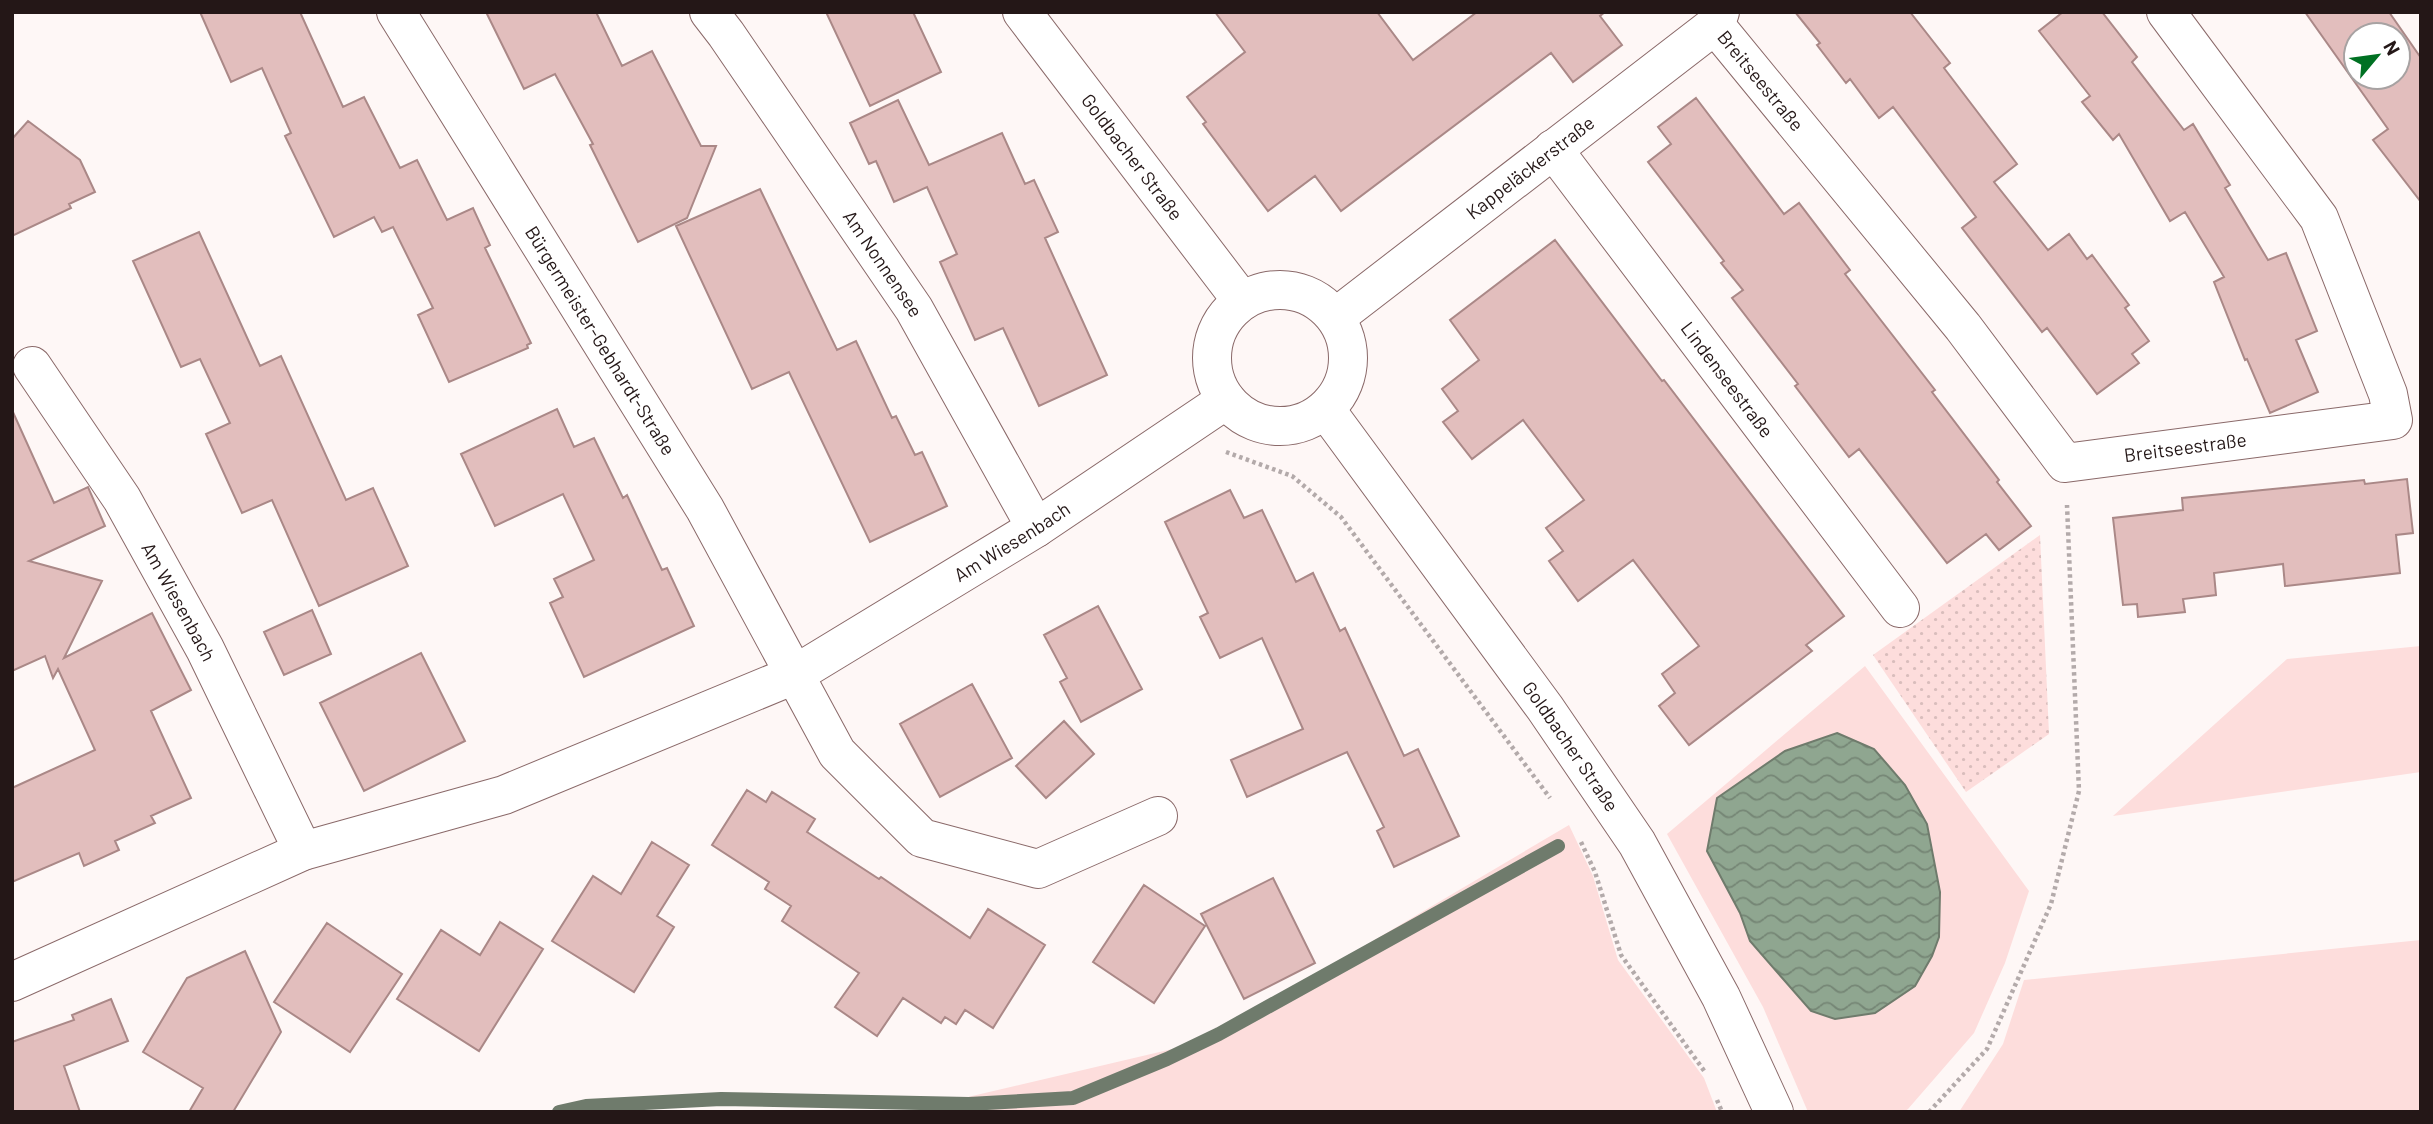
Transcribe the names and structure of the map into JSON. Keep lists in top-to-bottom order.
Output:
{
  "streets": {
    "street": [
      "Breitseestraße",
      "Goldbacher Straße",
      "Kappeläckerstraße",
      "Am Nonnensee",
      "Bürgermeister-Gebhardt-Straße",
      "Lindenseestraße",
      "Am Wiesenbach"
    ]
  },
  "crossings": [
    ["Breitseestraße", "Kappeläckerstraße"],
    ["Goldbacher Straße", "Kappeläckerstraße"],
    ["Goldbacher Straße", "Am Wiesenbach"],
    ["Kappeläckerstraße", "Lindenseestraße"],
    ["Kappeläckerstraße", "Am Wiesenbach"],
    ["Am Nonnensee", "Am Wiesenbach"],
    ["Bürgermeister-Gebhardt-Straße", "Am Wiesenbach"]
  ],
  "north": "top right"
}
